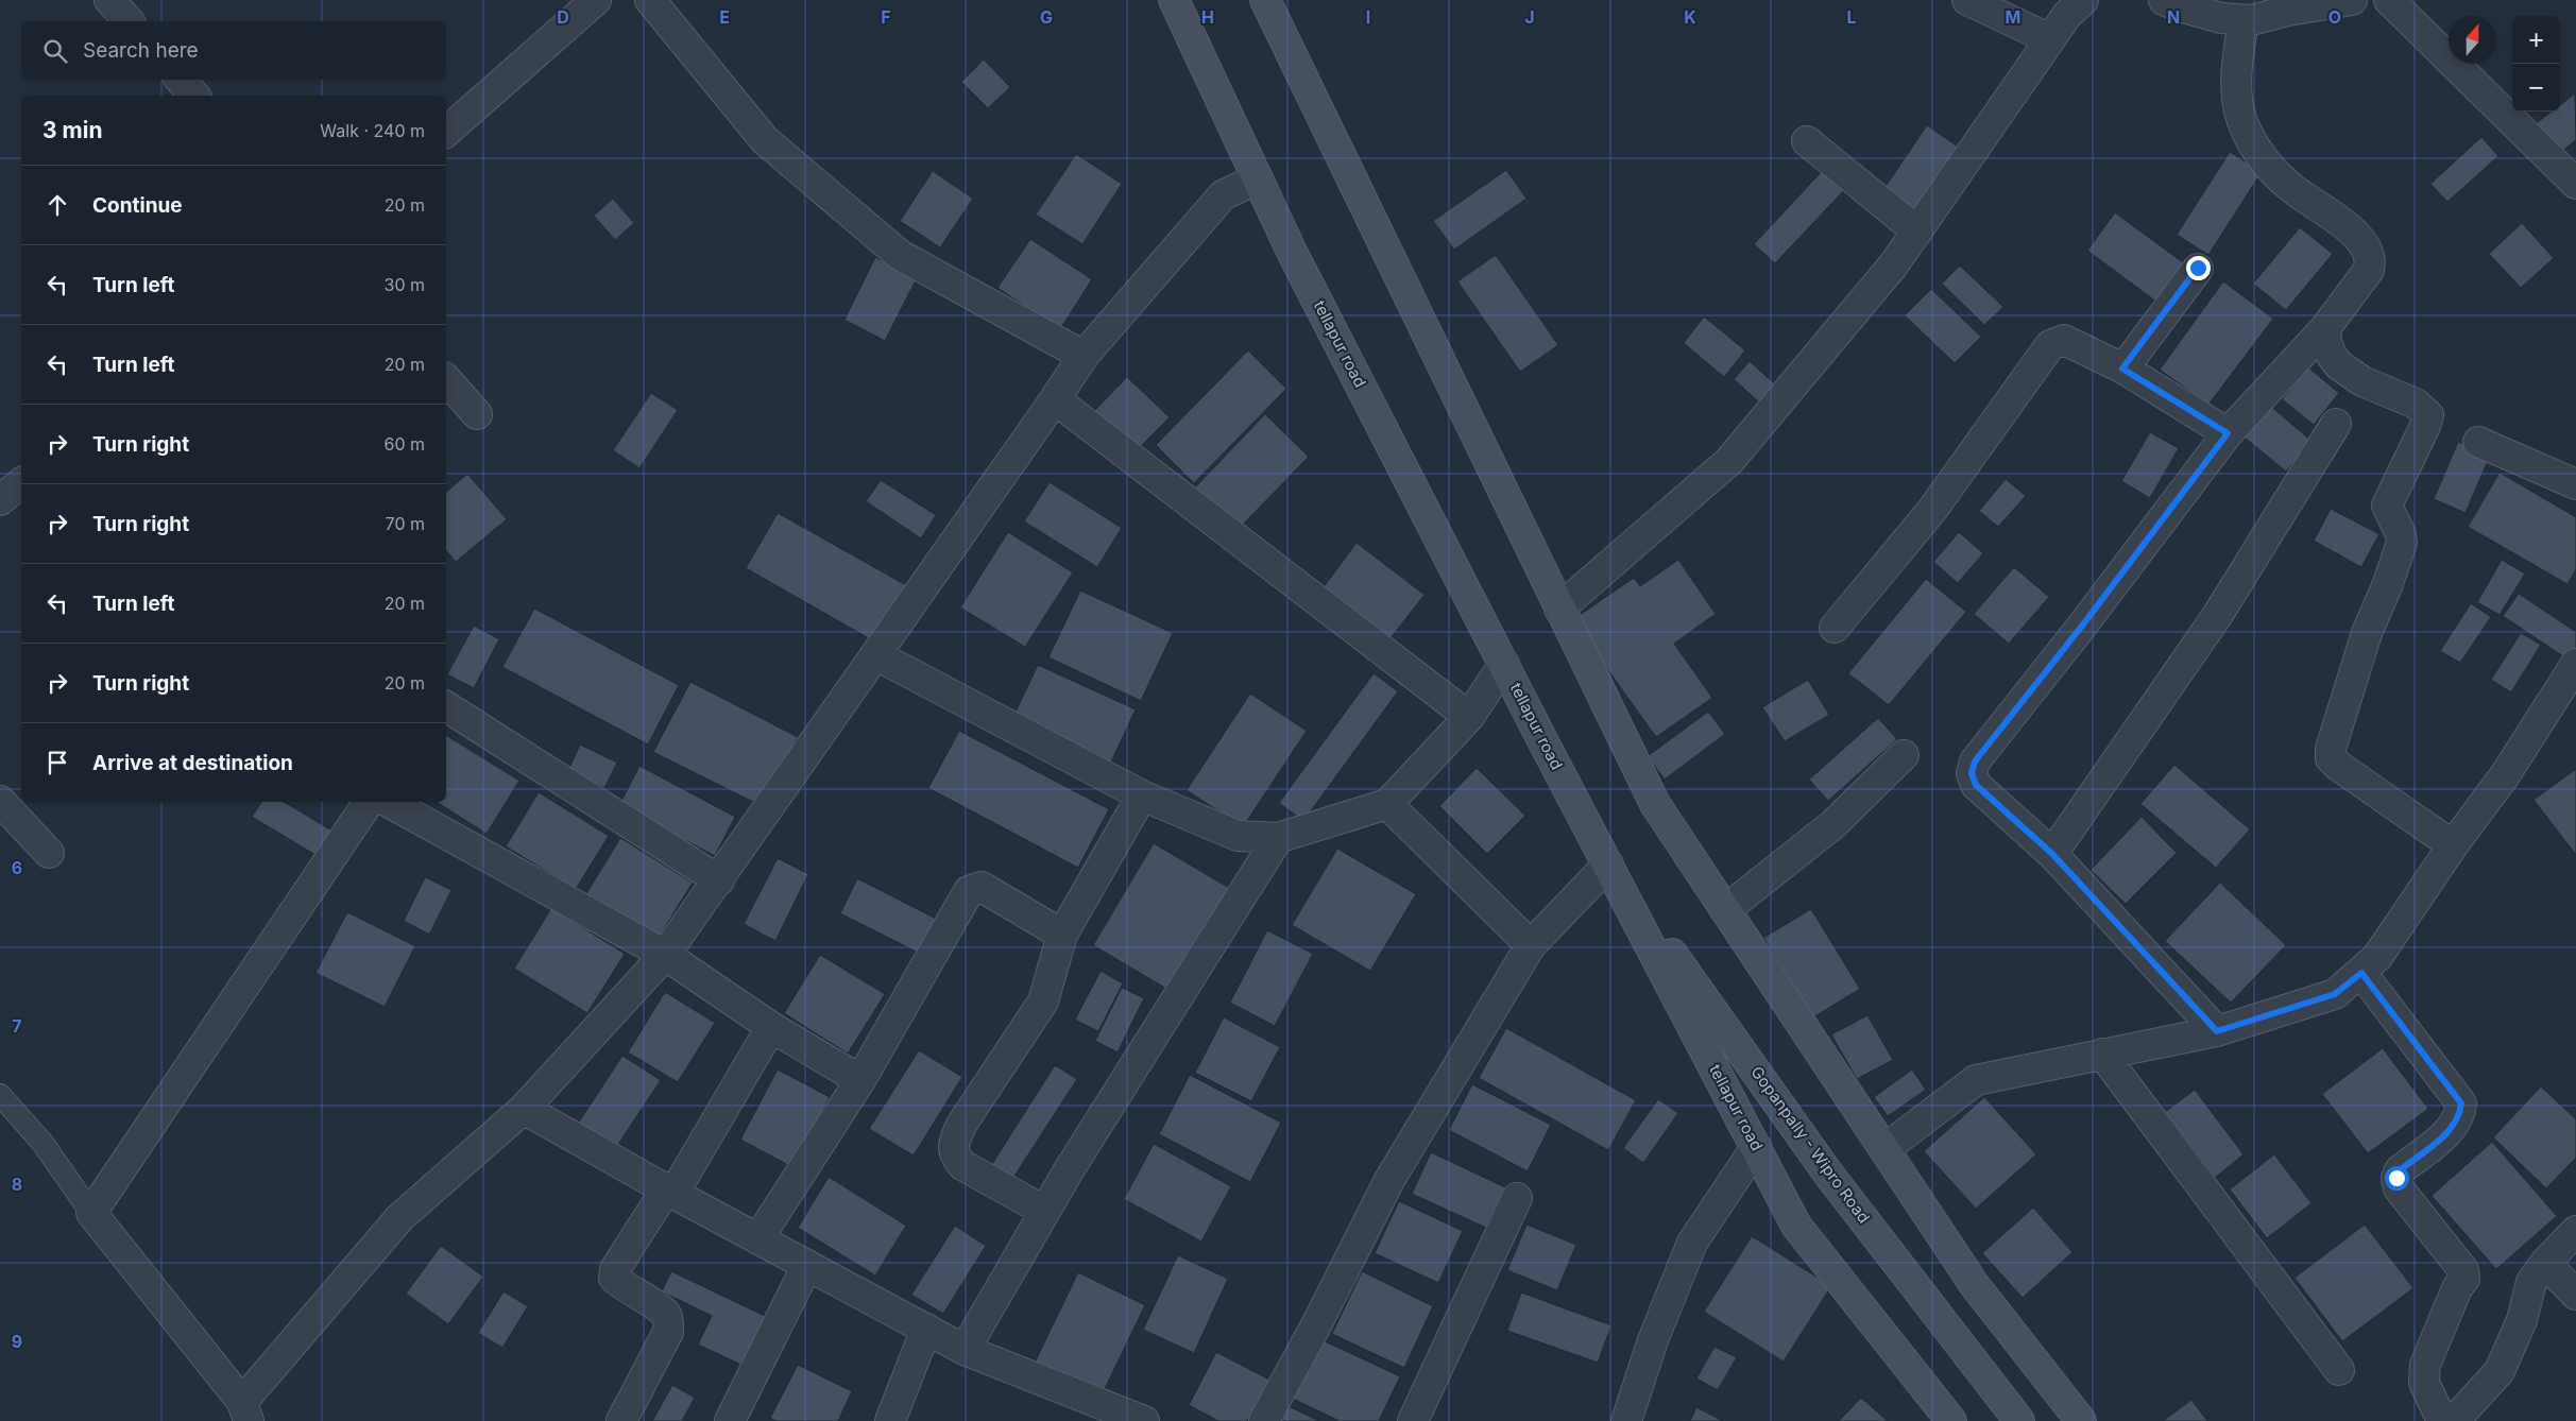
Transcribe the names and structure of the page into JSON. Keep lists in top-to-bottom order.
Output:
{
  "streets": {
    "street": ["tellapur road", "Gopanpally - Wipro Road"]
  },
  "crossings": [
    ["tellapur road", "Gopanpally - Wipro Road"]
  ],
  "north": "top",
  "page": {
    "map_buttons": ["+", "−"],
    "search": "Search here",
    "heading": ["3 min", "Walk · 240 m"],
    "list": [
      ["Continue", "20 m"],
      ["Turn left", "30 m"],
      ["Turn left", "20 m"],
      ["Turn right", "60 m"],
      ["Turn right", "70 m"],
      ["Turn left", "20 m"],
      ["Turn right", "20 m"],
      "Arrive at destination"
    ]
  },
  "grid": {
    "columns": [
      "D",
      "E",
      "F",
      "G",
      "H",
      "I",
      "J",
      "K",
      "L",
      "M",
      "N",
      "O"
    ],
    "rows": [
      "6",
      "7",
      "8",
      "9"
    ]
  }
}
